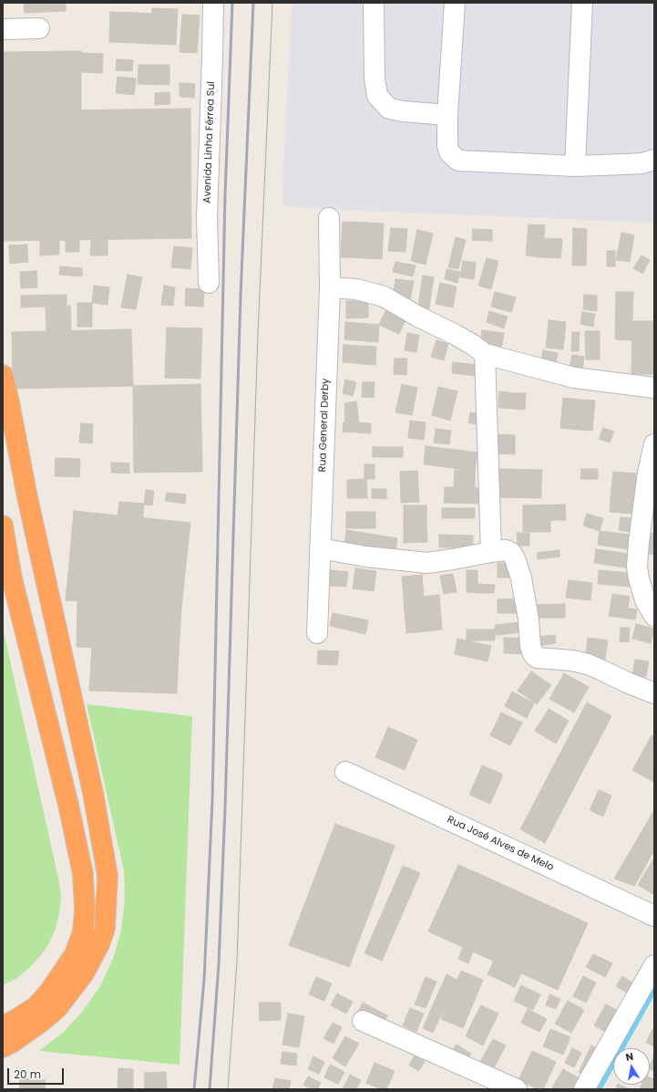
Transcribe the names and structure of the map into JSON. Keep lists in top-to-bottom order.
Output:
{
  "streets": {
    "street": ["Avenida Linha Férrea Sul", "Rua General Derby", "Rua José Alves de Melo"]
  },
  "scale_bar": "20 m",
  "north": "top"
}
